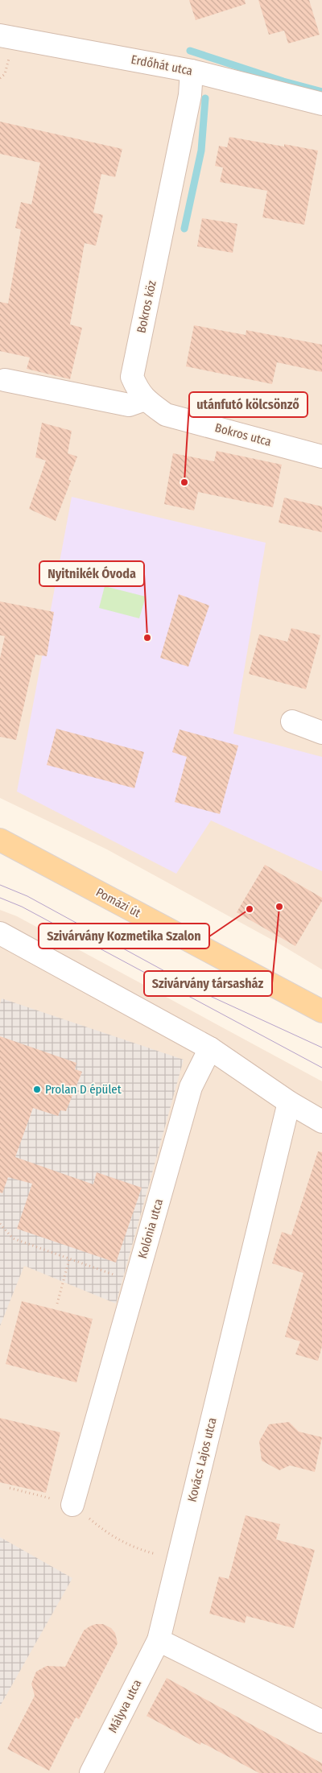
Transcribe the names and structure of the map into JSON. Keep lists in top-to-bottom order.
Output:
{
  "streets": {
    "main road": ["Pomázi út"],
    "street": [
      "Erdőhát utca",
      "Bokros köz",
      "Bokros utca",
      "Kolónia utca",
      "Kovács Lajos utca",
      "Mályva utca"
    ]
  },
  "crossings": [
    ["Erdőhát utca", "Bokros köz"],
    ["Bokros köz", "Bokros utca"],
    ["Kovács Lajos utca", "Mályva utca"]
  ],
  "places": [
    "utánfutó kölcsönző",
    "Nyitnikék Óvoda",
    "Szivárvány társasház",
    "Szivárvány Kozmetika Szalon",
    "Prolan D épület"
  ]
}
